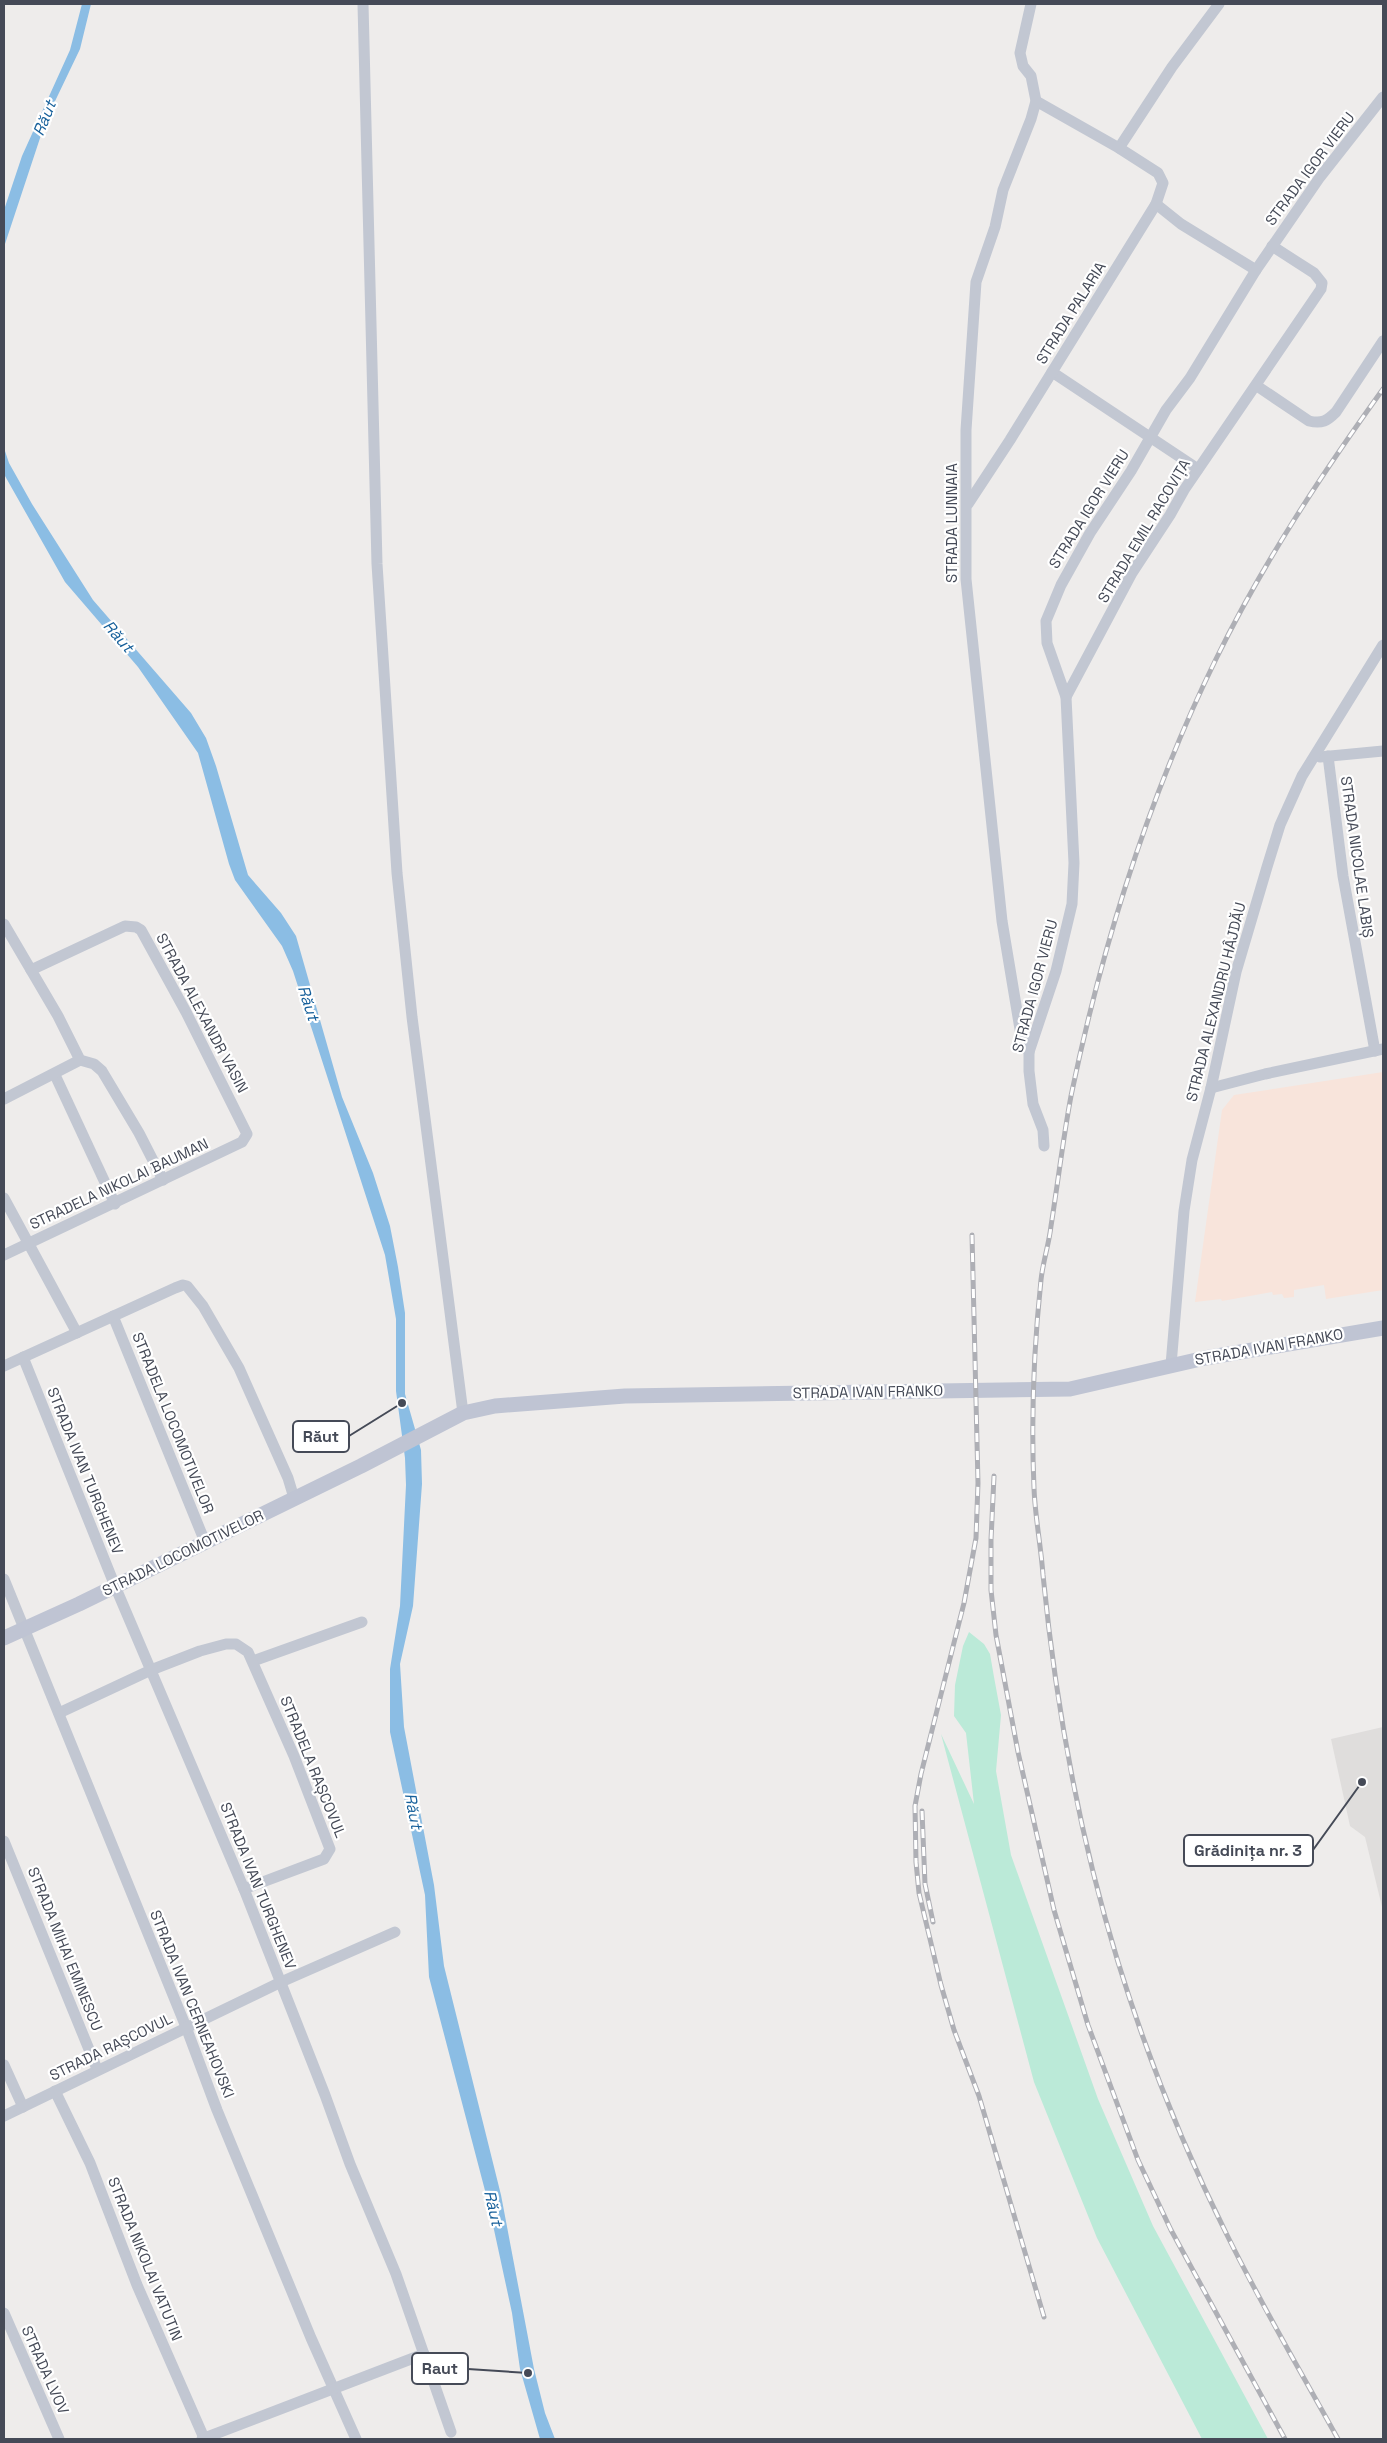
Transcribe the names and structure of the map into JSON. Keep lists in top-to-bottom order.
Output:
{
  "streets": {
    "main road": ["STRADA IVAN FRANKO", "STRADA LOCOMOTIVELOR"],
    "street": [
      "STRADA IGOR VIERU",
      "STRADA PALARIA",
      "STRADA LUNNAIA",
      "STRADA EMIL RACOVIȚA",
      "STRADA NICOLAE LABIȘ",
      "STRADA ALEXANDRU HÂJDĂU",
      "STRADA ALEXANDR VASIN",
      "STRADELA NIKOLAI BAUMAN",
      "STRADELA LOCOMOTIVELOR",
      "STRADA IVAN TURGHENEV",
      "STRADELA RAȘCOVUL",
      "STRADA MIHAI EMINESCU",
      "STRADA IVAN CERNEAHOVSKI",
      "STRADA RAȘCOVUL",
      "STRADA NIKOLAI VATUTIN",
      "STRADA LVOV"
    ]
  },
  "crossings": [
    ["STRADA IGOR VIERU", "STRADA LUNNAIA"],
    ["STRADA IGOR VIERU", "STRADA EMIL RACOVIȚA"],
    ["STRADA PALARIA", "STRADA LUNNAIA"],
    ["STRADA ALEXANDRU HÂJDĂU", "STRADA IVAN FRANKO"],
    ["STRADA ALEXANDR VASIN", "STRADELA NIKOLAI BAUMAN"],
    ["STRADA IVAN FRANKO", "STRADA LOCOMOTIVELOR"],
    ["STRADELA LOCOMOTIVELOR", "STRADA LOCOMOTIVELOR"],
    ["STRADA IVAN TURGHENEV", "STRADA LOCOMOTIVELOR"],
    ["STRADA IVAN TURGHENEV", "STRADELA RAȘCOVUL"],
    ["STRADA IVAN TURGHENEV", "STRADA RAȘCOVUL"],
    ["STRADA LOCOMOTIVELOR", "STRADA IVAN CERNEAHOVSKI"],
    ["STRADELA RAȘCOVUL", "STRADA IVAN CERNEAHOVSKI"],
    ["STRADA MIHAI EMINESCU", "STRADA RAȘCOVUL"],
    ["STRADA IVAN CERNEAHOVSKI", "STRADA RAȘCOVUL"],
    ["STRADA RAȘCOVUL", "STRADA NIKOLAI VATUTIN"]
  ],
  "water": ["Răut"],
  "places": ["Răut", "Grădinița nr. 3", "Raut"]
}
